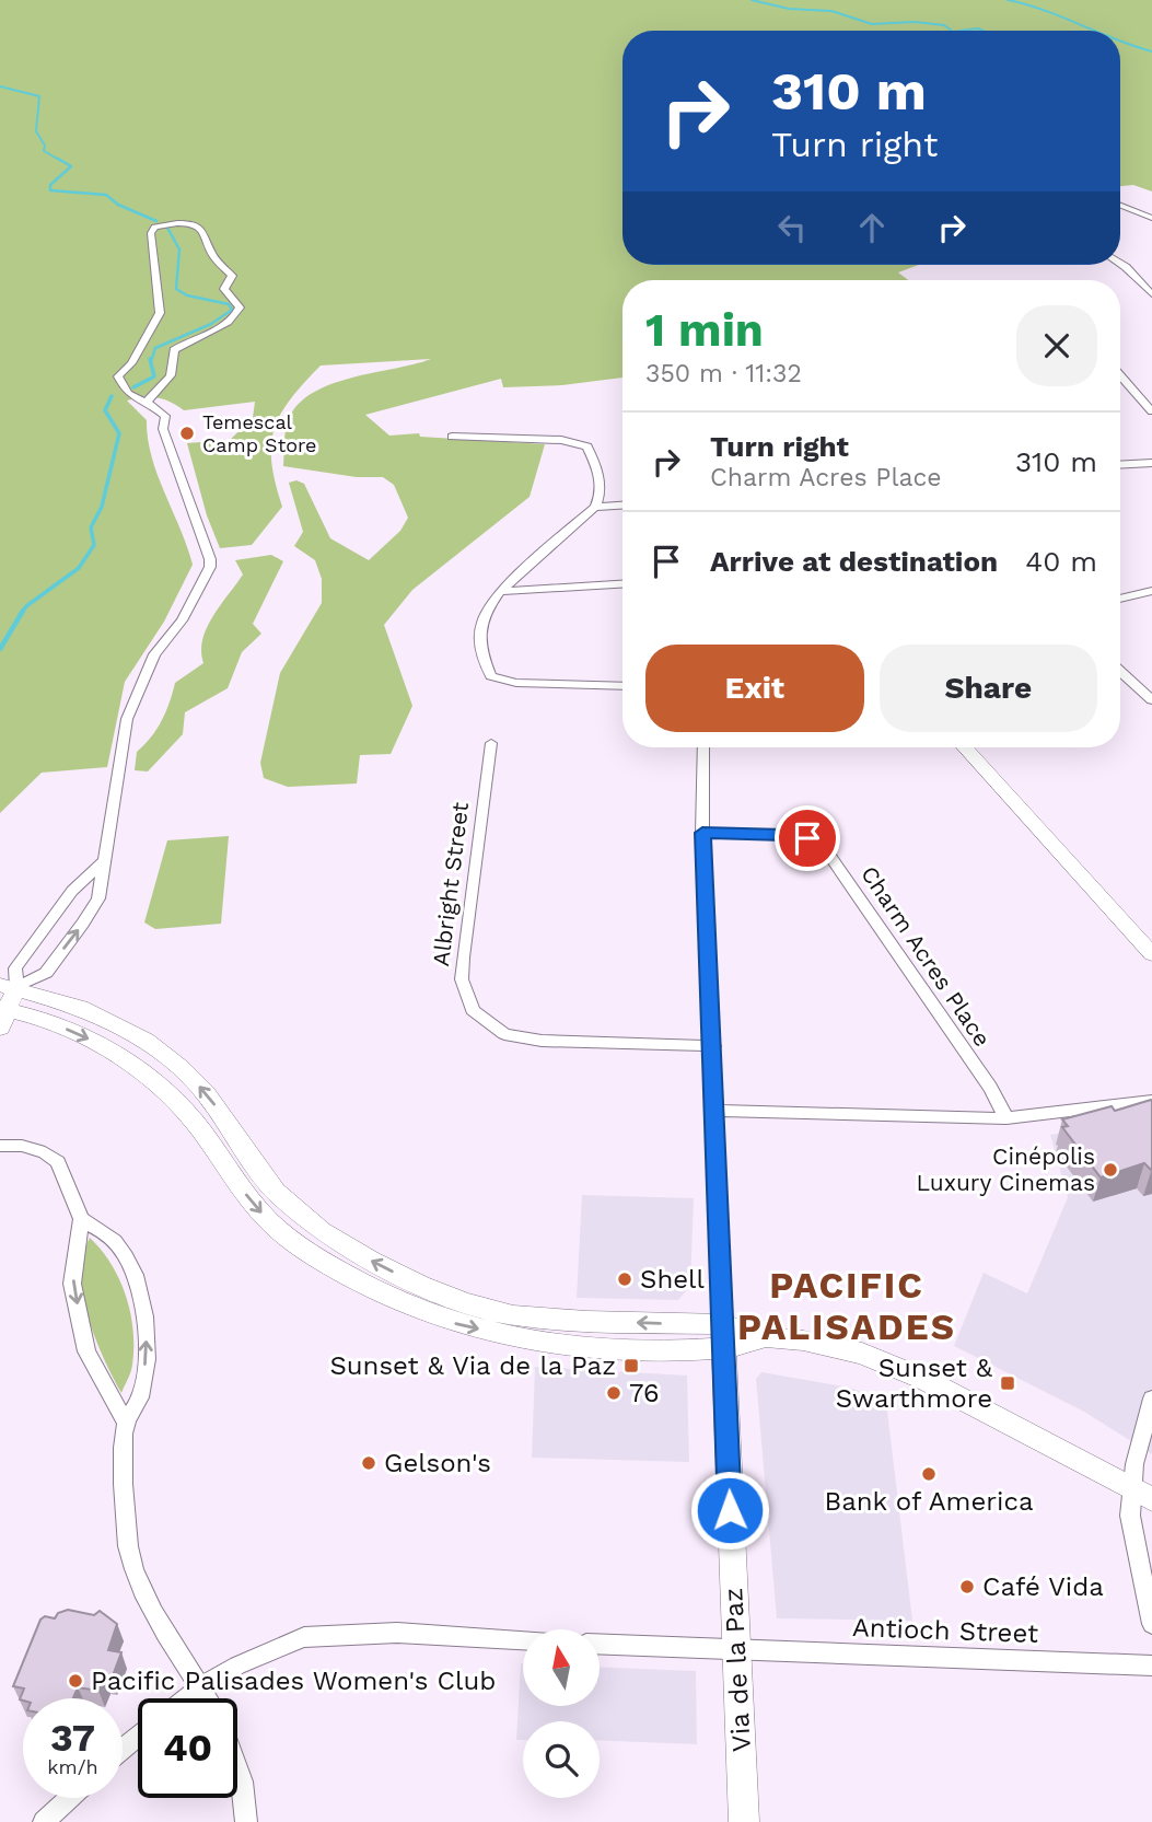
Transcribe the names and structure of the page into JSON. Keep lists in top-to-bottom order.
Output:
{
  "streets": {
    "main road": ["Via de la Paz"],
    "street": ["Albright Street", "Charm Acres Place", "Antioch Street"]
  },
  "crossings": [
    ["Albright Street", "Via de la Paz"],
    ["Charm Acres Place", "Via de la Paz"],
    ["Antioch Street", "Via de la Paz"]
  ],
  "districts": ["PACIFIC PALISADES"],
  "places": {
    "other": [
      "Temescal Camp Store",
      "Cinépolis Luxury Cinemas",
      "Shell",
      "76",
      "Gelson's",
      "Bank of America",
      "Café Vida",
      "Pacific Palisades Women's Club"
    ],
    "transit": ["Sunset & Via de la Paz", "Sunset & Swarthmore"]
  },
  "north": "top",
  "page": {
    "turn": ["310 m", "Turn right"],
    "heading": ["1 min", "350 m · 11:32"],
    "list": [
      {
        "name": "Turn right",
        "note": "Charm Acres Place",
        "value": "310 m"
      },
      {
        "name": "Arrive at destination",
        "value": "40 m"
      }
    ],
    "buttons": ["Exit", "Share"],
    "speed": "37 km/h",
    "limit": "40"
  }
}
